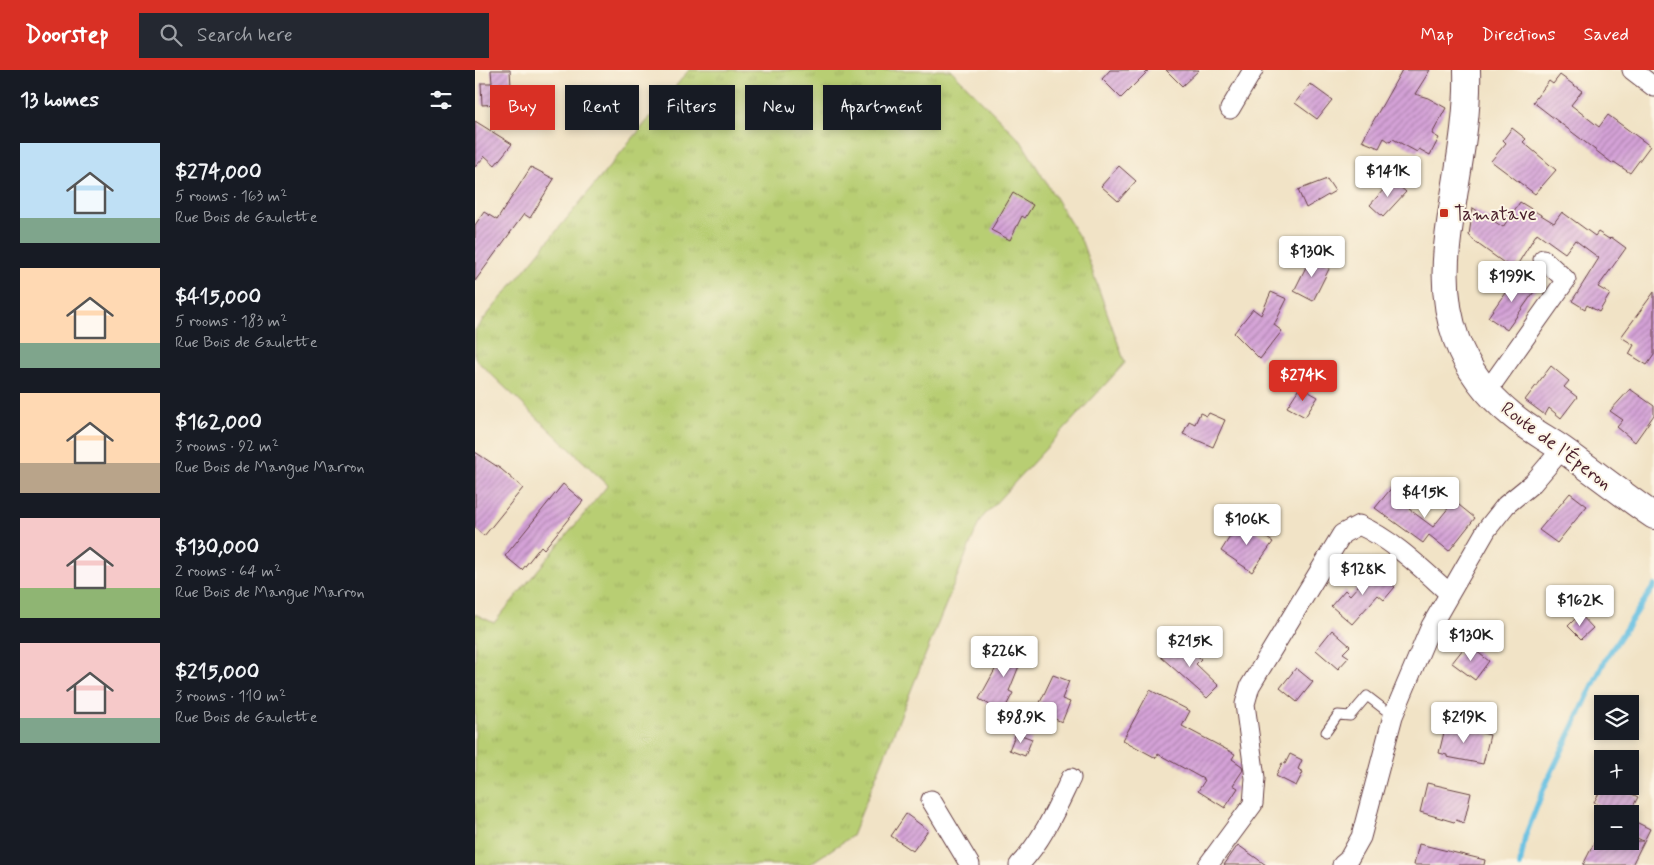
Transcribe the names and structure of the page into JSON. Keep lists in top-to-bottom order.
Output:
{
  "streets": {
    "main road": ["Route de l'Éperon"]
  },
  "places": {
    "transit": ["Tamatave"]
  },
  "page": {
    "header": "Doorstep",
    "search": "Search here",
    "nav": ["Map", "Directions", "Saved"],
    "heading": "13 homes",
    "chip": [
      "Buy",
      "Rent",
      "Filters",
      "New",
      "Apartment"
    ],
    "list": [
      {
        "name": "$274,000",
        "note": "5 rooms · 163 m² · Rue Bois de Gaulette"
      },
      {
        "name": "$415,000",
        "note": "5 rooms · 183 m² · Rue Bois de Gaulette"
      },
      {
        "name": "$162,000",
        "note": "3 rooms · 92 m² · Rue Bois de Mangue Marron"
      },
      {
        "name": "$130,000",
        "note": "2 rooms · 64 m² · Rue Bois de Mangue Marron"
      },
      {
        "name": "$215,000",
        "note": "3 rooms · 110 m² · Rue Bois de Gaulette"
      }
    ],
    "price": [
      "$141K",
      "$130K",
      "$199K",
      "$274K",
      "$415K",
      "$106K",
      "$128K",
      "$162K",
      "$130K",
      "$215K",
      "$226K",
      "$98.9K",
      "$219K"
    ],
    "map_buttons": ["+", "−"]
  }
}
